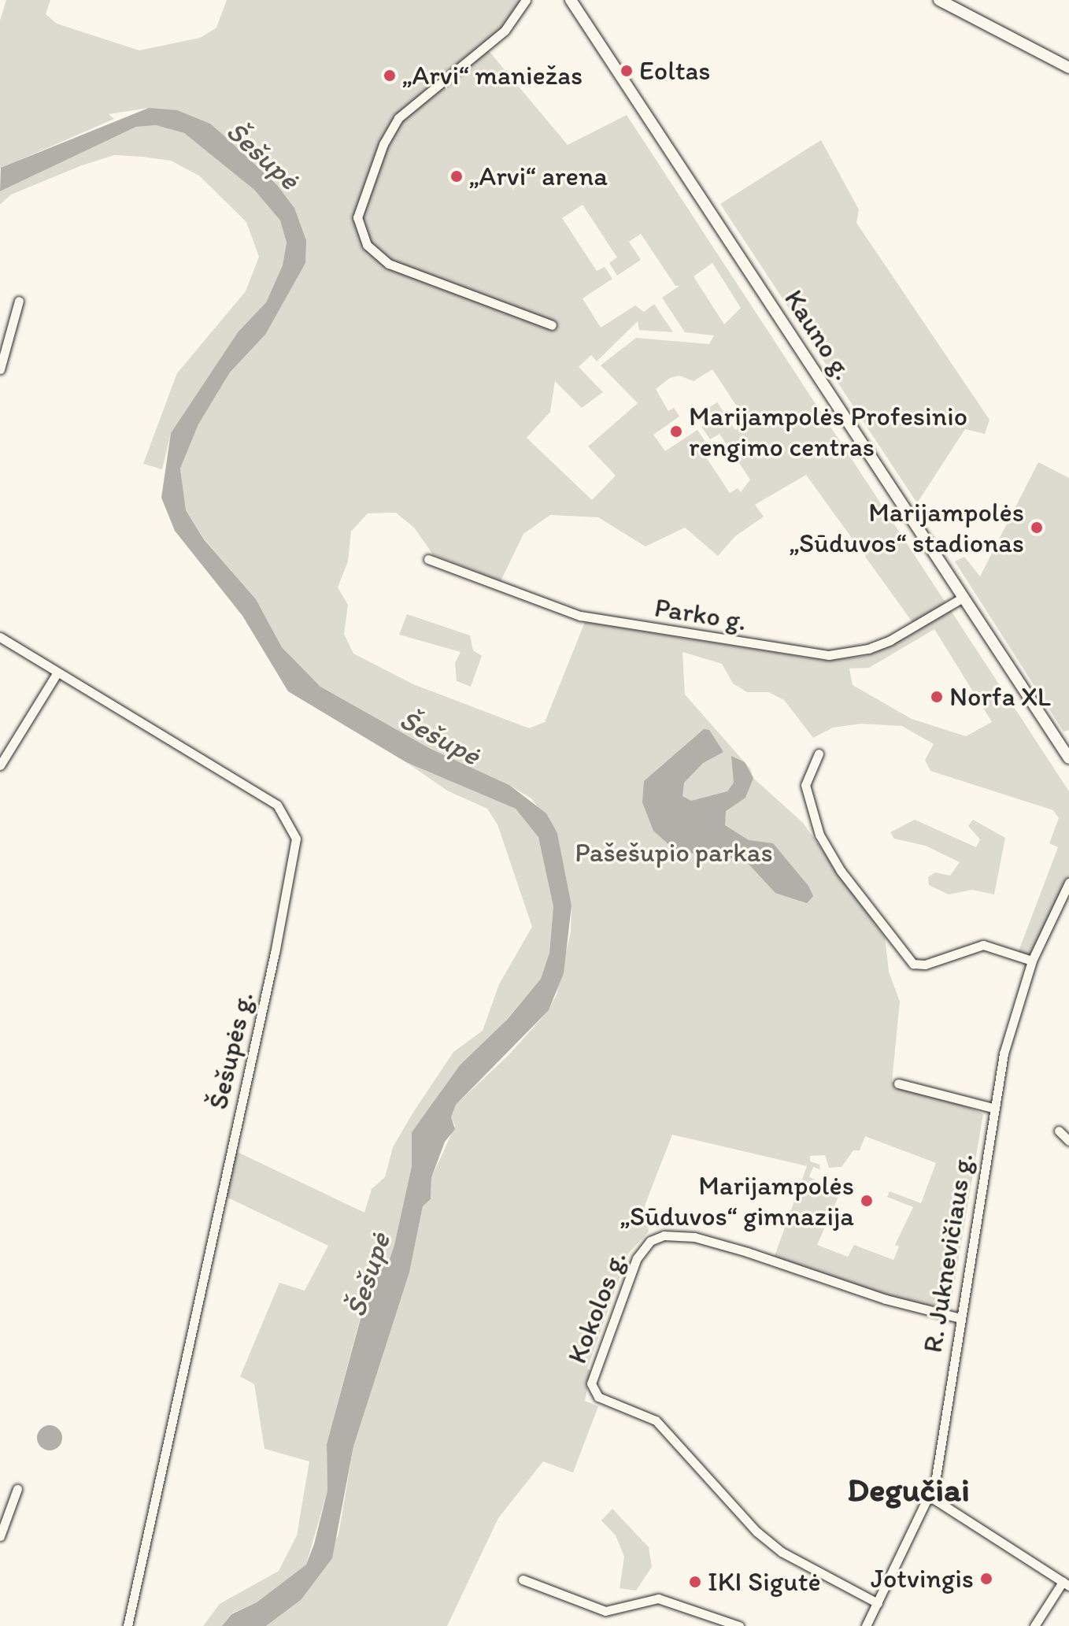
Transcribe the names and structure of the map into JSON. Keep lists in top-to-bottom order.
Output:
{
  "streets": {
    "main road": ["Kauno g."],
    "street": [
      "Parko g.",
      "Šešupės g.",
      "R. Juknevičiaus g.",
      "Kokolos g."
    ]
  },
  "crossings": [
    ["Kauno g.", "Parko g."],
    ["R. Juknevičiaus g.", "Kokolos g."]
  ],
  "districts": ["Degučiai"],
  "water": ["Šešupė"],
  "parks": ["Pašešupio parkas"],
  "places": [
    "Eoltas",
    "„Arvi“ maniežas",
    "„Arvi“ arena",
    "Marijampolės Profesinio rengimo centras",
    "Marijampolės „Sūduvos“ stadionas",
    "Norfa XL",
    "Marijampolės „Sūduvos“ gimnazija",
    "Jotvingis",
    "IKI Sigutė"
  ]
}
